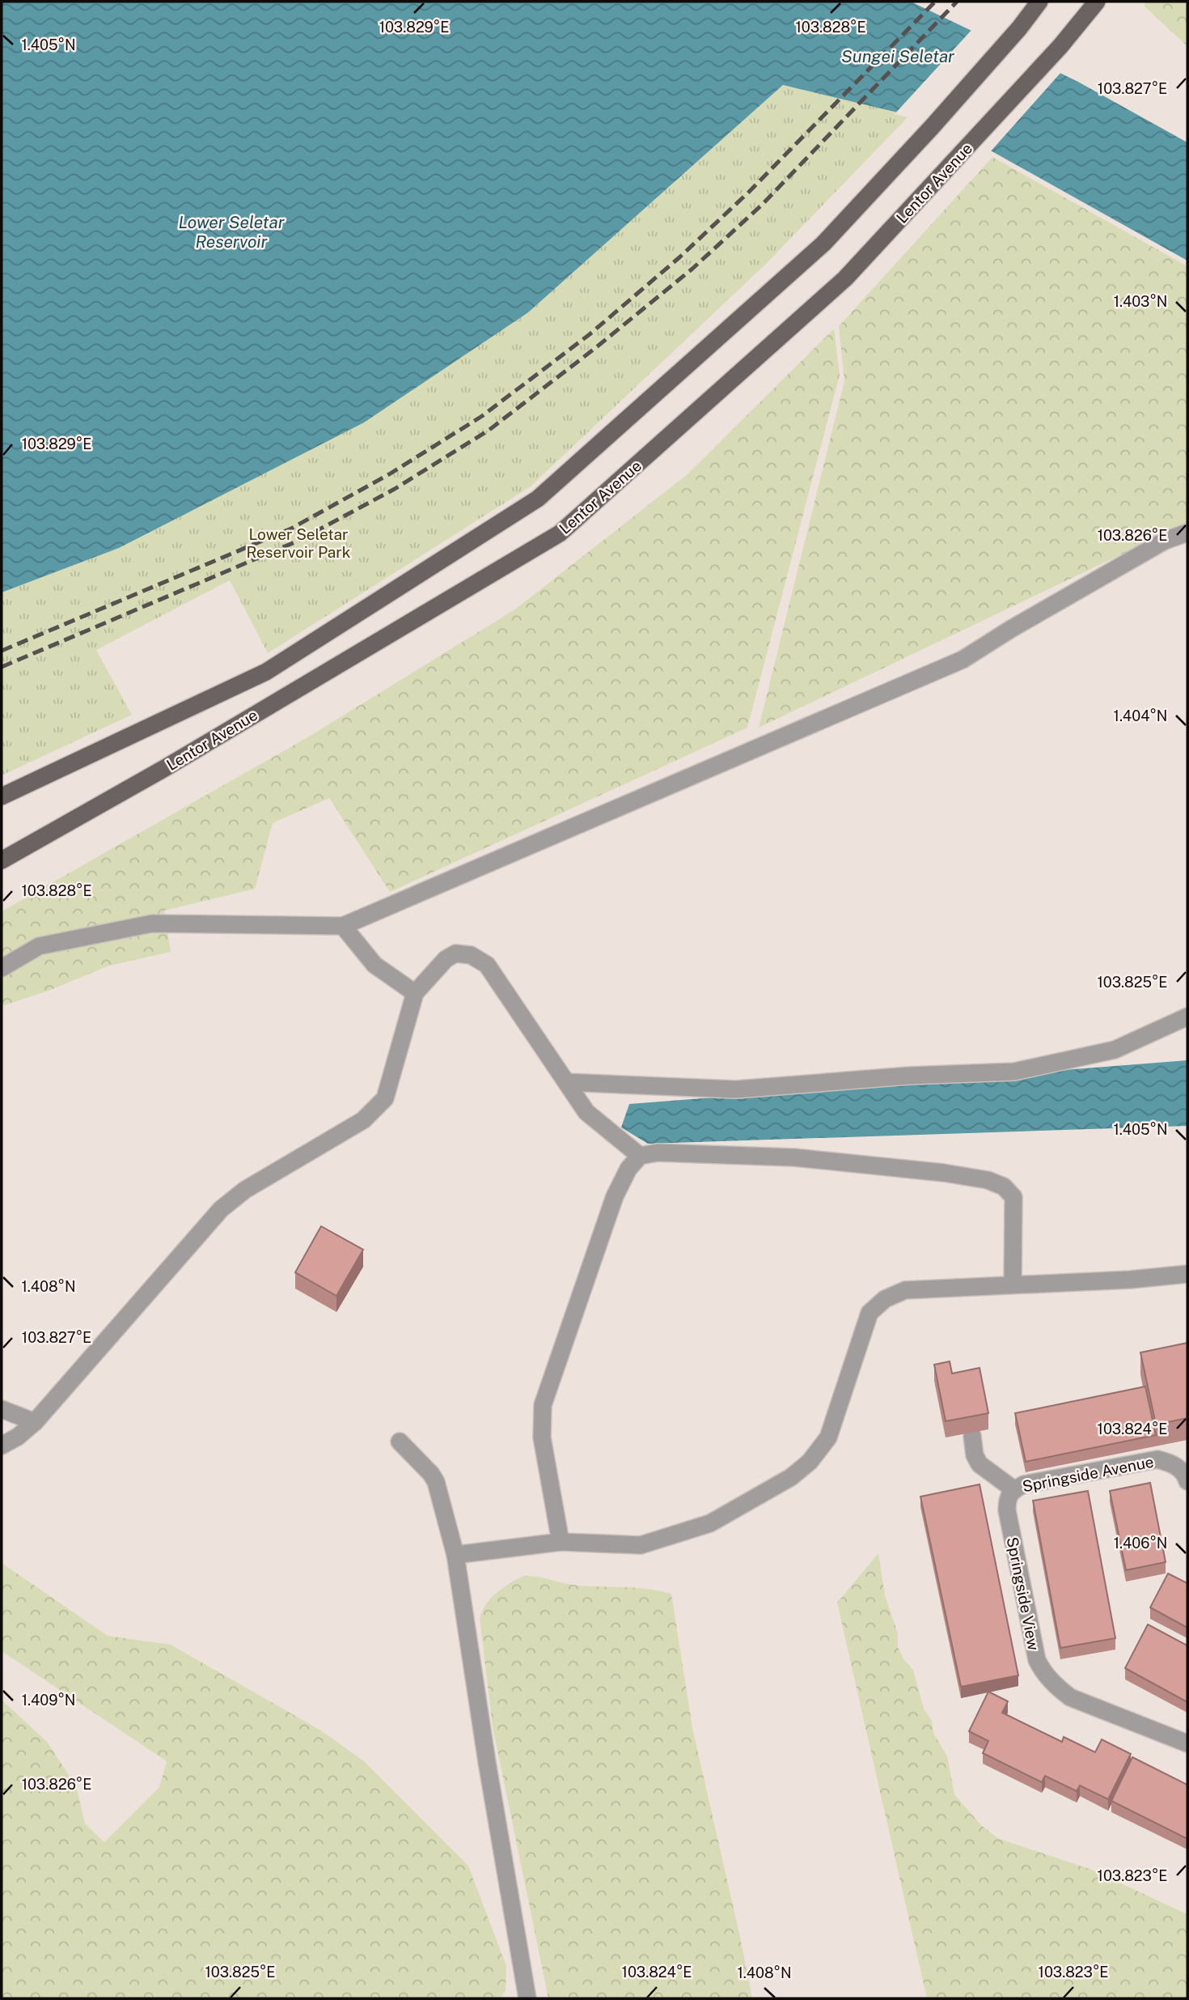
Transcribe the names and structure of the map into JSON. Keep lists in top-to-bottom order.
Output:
{
  "streets": {
    "main road": ["Lentor Avenue"],
    "street": ["Springside Avenue", "Springside View"]
  },
  "crossings": [
    ["Springside Avenue", "Springside View"]
  ],
  "water": ["Sungei Seletar", "Lower Seletar Reservoir"],
  "parks": ["Lower Seletar Reservoir Park"],
  "coordinates": [
    "103.829°E",
    "103.828°E",
    "1.405°N",
    "103.827°E",
    "1.403°N",
    "103.826°E",
    "1.404°N",
    "103.825°E",
    "1.408°N",
    "103.824°E",
    "1.406°N",
    "1.409°N",
    "103.823°E"
  ]
}
